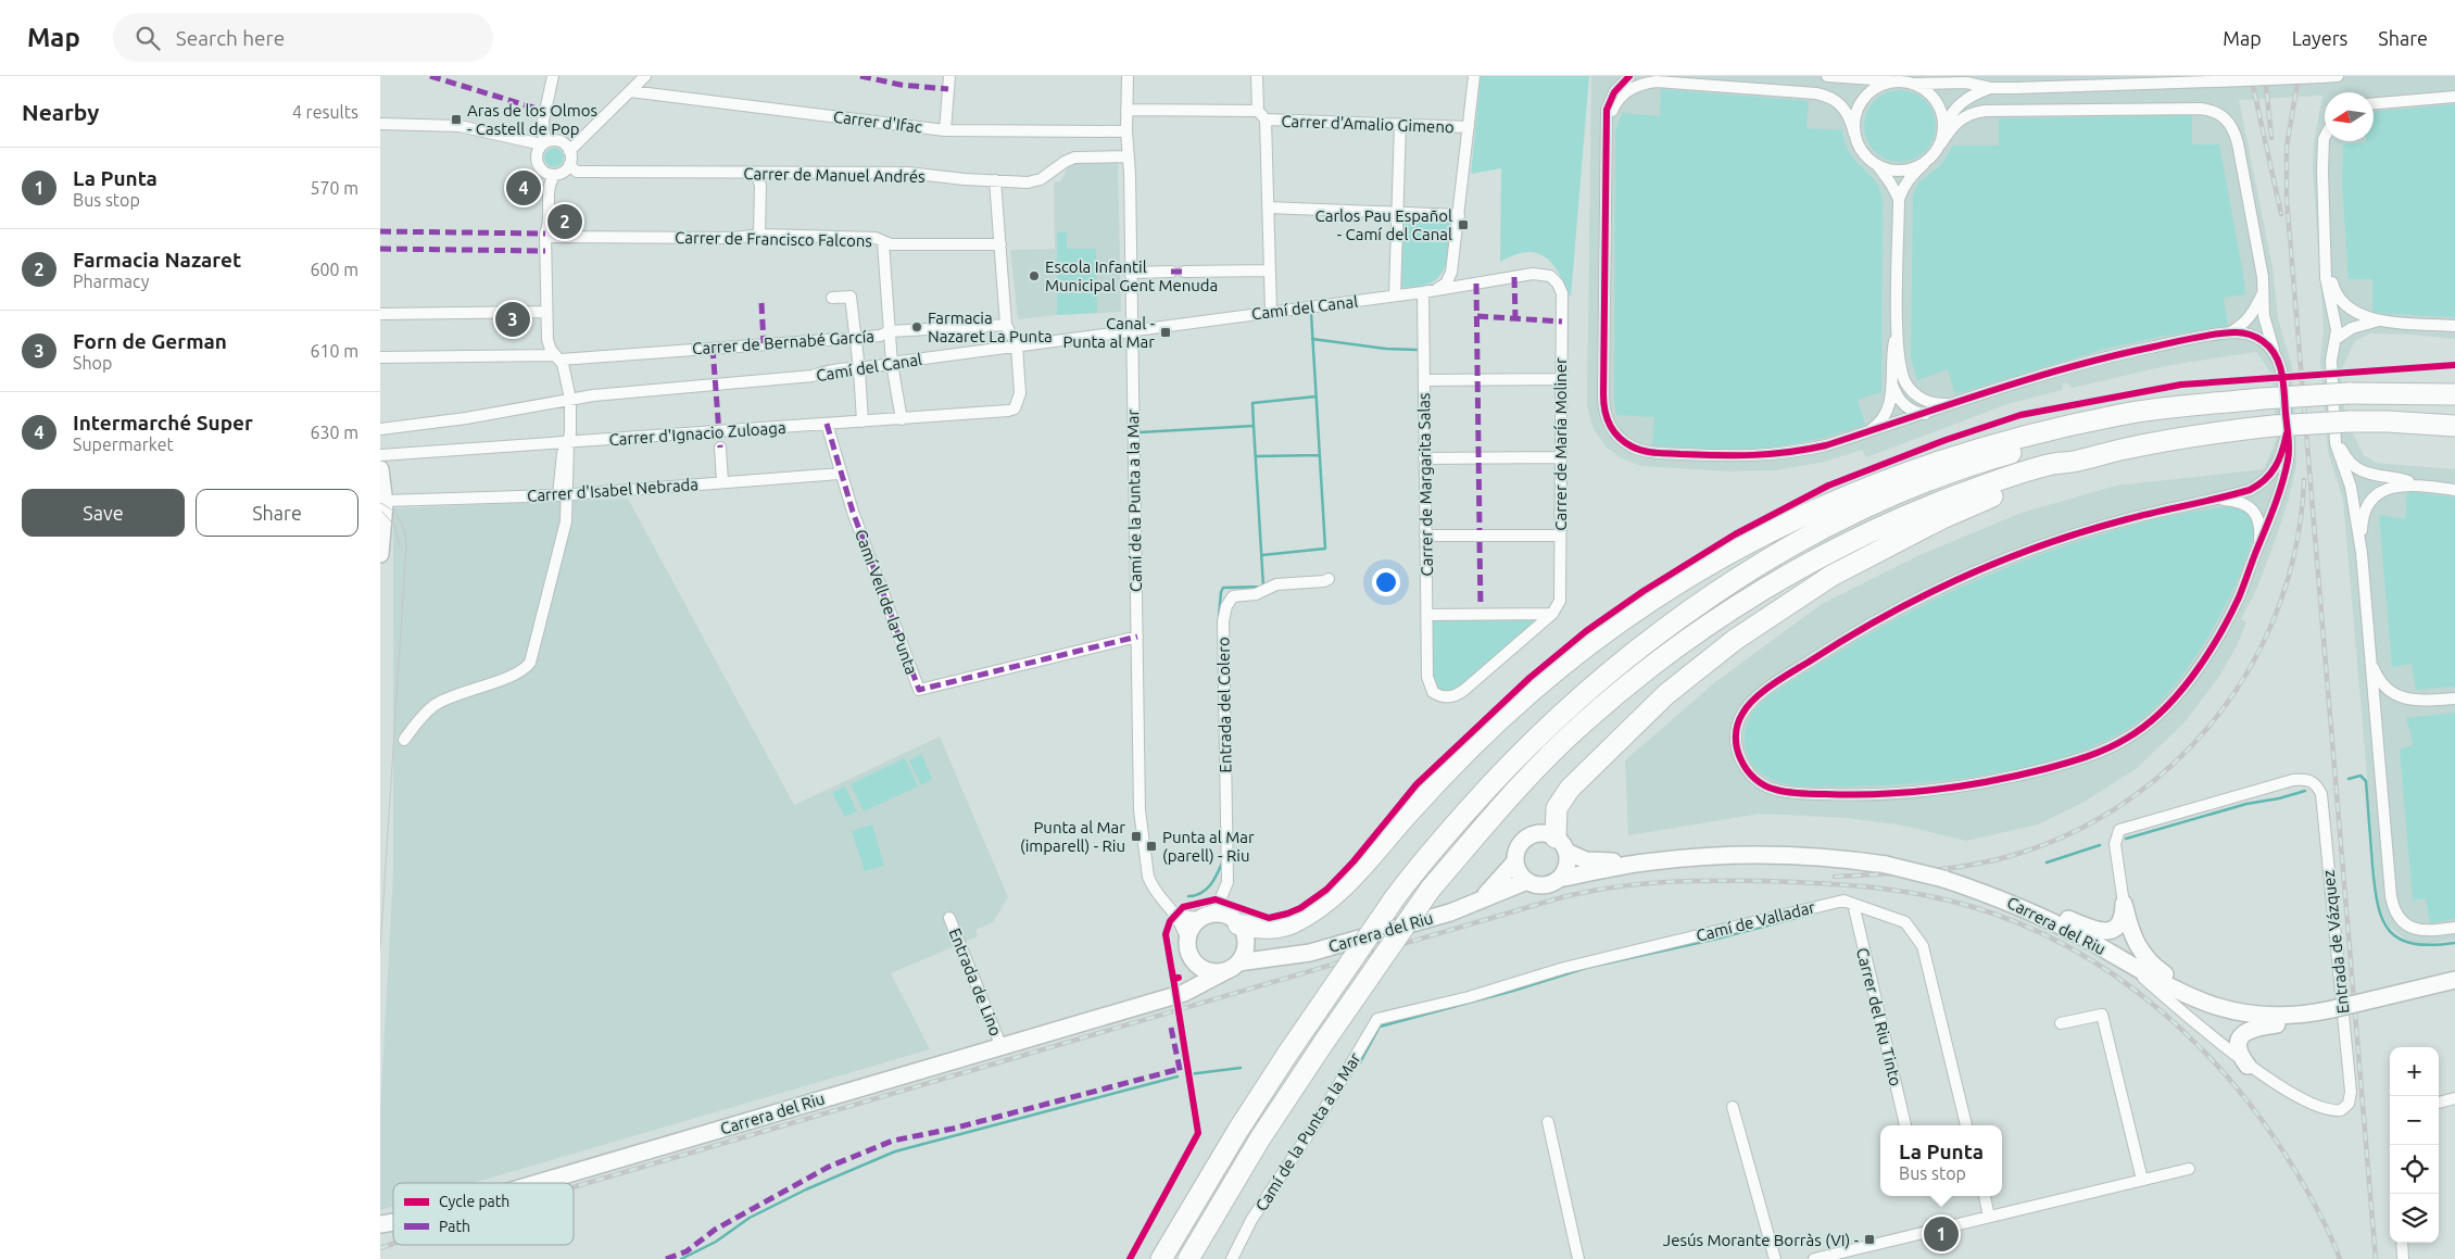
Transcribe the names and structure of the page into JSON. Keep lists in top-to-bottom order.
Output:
{
  "streets": {
    "street": [
      "Carrer d'Ifac",
      "Carrer d'Amalio Gimeno",
      "Carrer de Manuel Andrés",
      "Carrer de Francisco Falcons",
      "Camí del Canal",
      "Carrer de Bernabé García",
      "Carrer d'Ignacio Zuloaga",
      "Carrer de María Moliner",
      "Carrer de Margarita Salas",
      "Carrer d'Isabel Nebrada",
      "Camí de la Punta a la Mar",
      "Camí Vell de la Punta",
      "Entrada del Colero",
      "Camí de Valladar",
      "Carrera del Riu",
      "Entrada de Vázquez",
      "Entrada de Lino",
      "Carrer del Riu Tinto"
    ]
  },
  "crossings": [
    ["Carrer d'Ifac", "Camí de la Punta a la Mar"],
    ["Carrer de Manuel Andrés", "Camí de la Punta a la Mar"],
    ["Camí del Canal", "Carrer d'Ignacio Zuloaga"],
    ["Camí del Canal", "Carrer de María Moliner"],
    ["Camí del Canal", "Carrer de Margarita Salas"],
    ["Camí del Canal", "Camí de la Punta a la Mar"],
    ["Carrer d'Ignacio Zuloaga", "Camí Vell de la Punta"],
    ["Carrer de María Moliner", "Carrer de Margarita Salas"],
    ["Carrer d'Isabel Nebrada", "Camí Vell de la Punta"],
    ["Camí de la Punta a la Mar", "Camí Vell de la Punta"],
    ["Camí de la Punta a la Mar", "Entrada del Colero"],
    ["Camí de la Punta a la Mar", "Camí de Valladar"],
    ["Camí de la Punta a la Mar", "Carrera del Riu"],
    ["Entrada del Colero", "Carrera del Riu"],
    ["Camí de Valladar", "Carrer del Riu Tinto"],
    ["Carrera del Riu", "Entrada de Vázquez"],
    ["Carrera del Riu", "Entrada de Lino"]
  ],
  "places": {
    "transit": [
      "Aras de los Olmos - Castell de Pop",
      "Carlos Pau Español - Camí del Canal",
      "Canal - Punta al Mar",
      "Punta al Mar (imparell) - Riu",
      "Punta al Mar (parell) - Riu",
      "Jesús Morante Borràs (VI) -"
    ],
    "other": ["Escola Infantil Municipal Gent Menuda", "Farmacia Nazaret La Punta"]
  },
  "legend": ["Cycle path", "Path"],
  "north": "left",
  "page": {
    "header": "Map",
    "search": "Search here",
    "nav": ["Map", "Layers", "Share"],
    "heading": ["Nearby", "4 results"],
    "list": [
      {
        "mark": "1",
        "name": "La Punta",
        "note": "Bus stop",
        "value": "570 m"
      },
      {
        "mark": "2",
        "name": "Farmacia Nazaret",
        "note": "Pharmacy",
        "value": "600 m"
      },
      {
        "mark": "3",
        "name": "Forn de German",
        "note": "Shop",
        "value": "610 m"
      },
      {
        "mark": "4",
        "name": "Intermarché Super",
        "note": "Supermarket",
        "value": "630 m"
      }
    ],
    "pins": [
      "4",
      "2",
      "3",
      "1"
    ],
    "buttons": ["Save", "Share"],
    "map_buttons": ["+", "−"],
    "popup": ["La Punta", "Bus stop"]
  }
}
